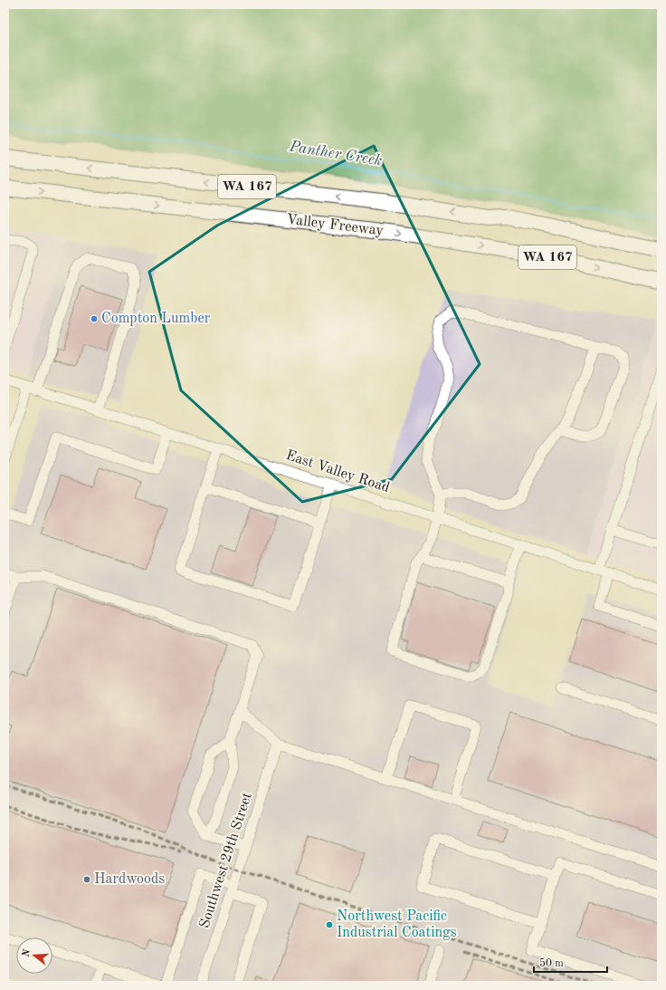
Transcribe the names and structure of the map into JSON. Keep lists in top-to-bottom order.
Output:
{
  "streets": {
    "highway": ["WA 167", "Valley Freeway"],
    "street": ["East Valley Road", "Southwest 29th Street"]
  },
  "water": ["Panther Creek"],
  "places": ["Compton Lumber", "Hardwoods", "Northwest Pacific Industrial Coatings"],
  "scale_bar": "50 m",
  "north": "left"
}
